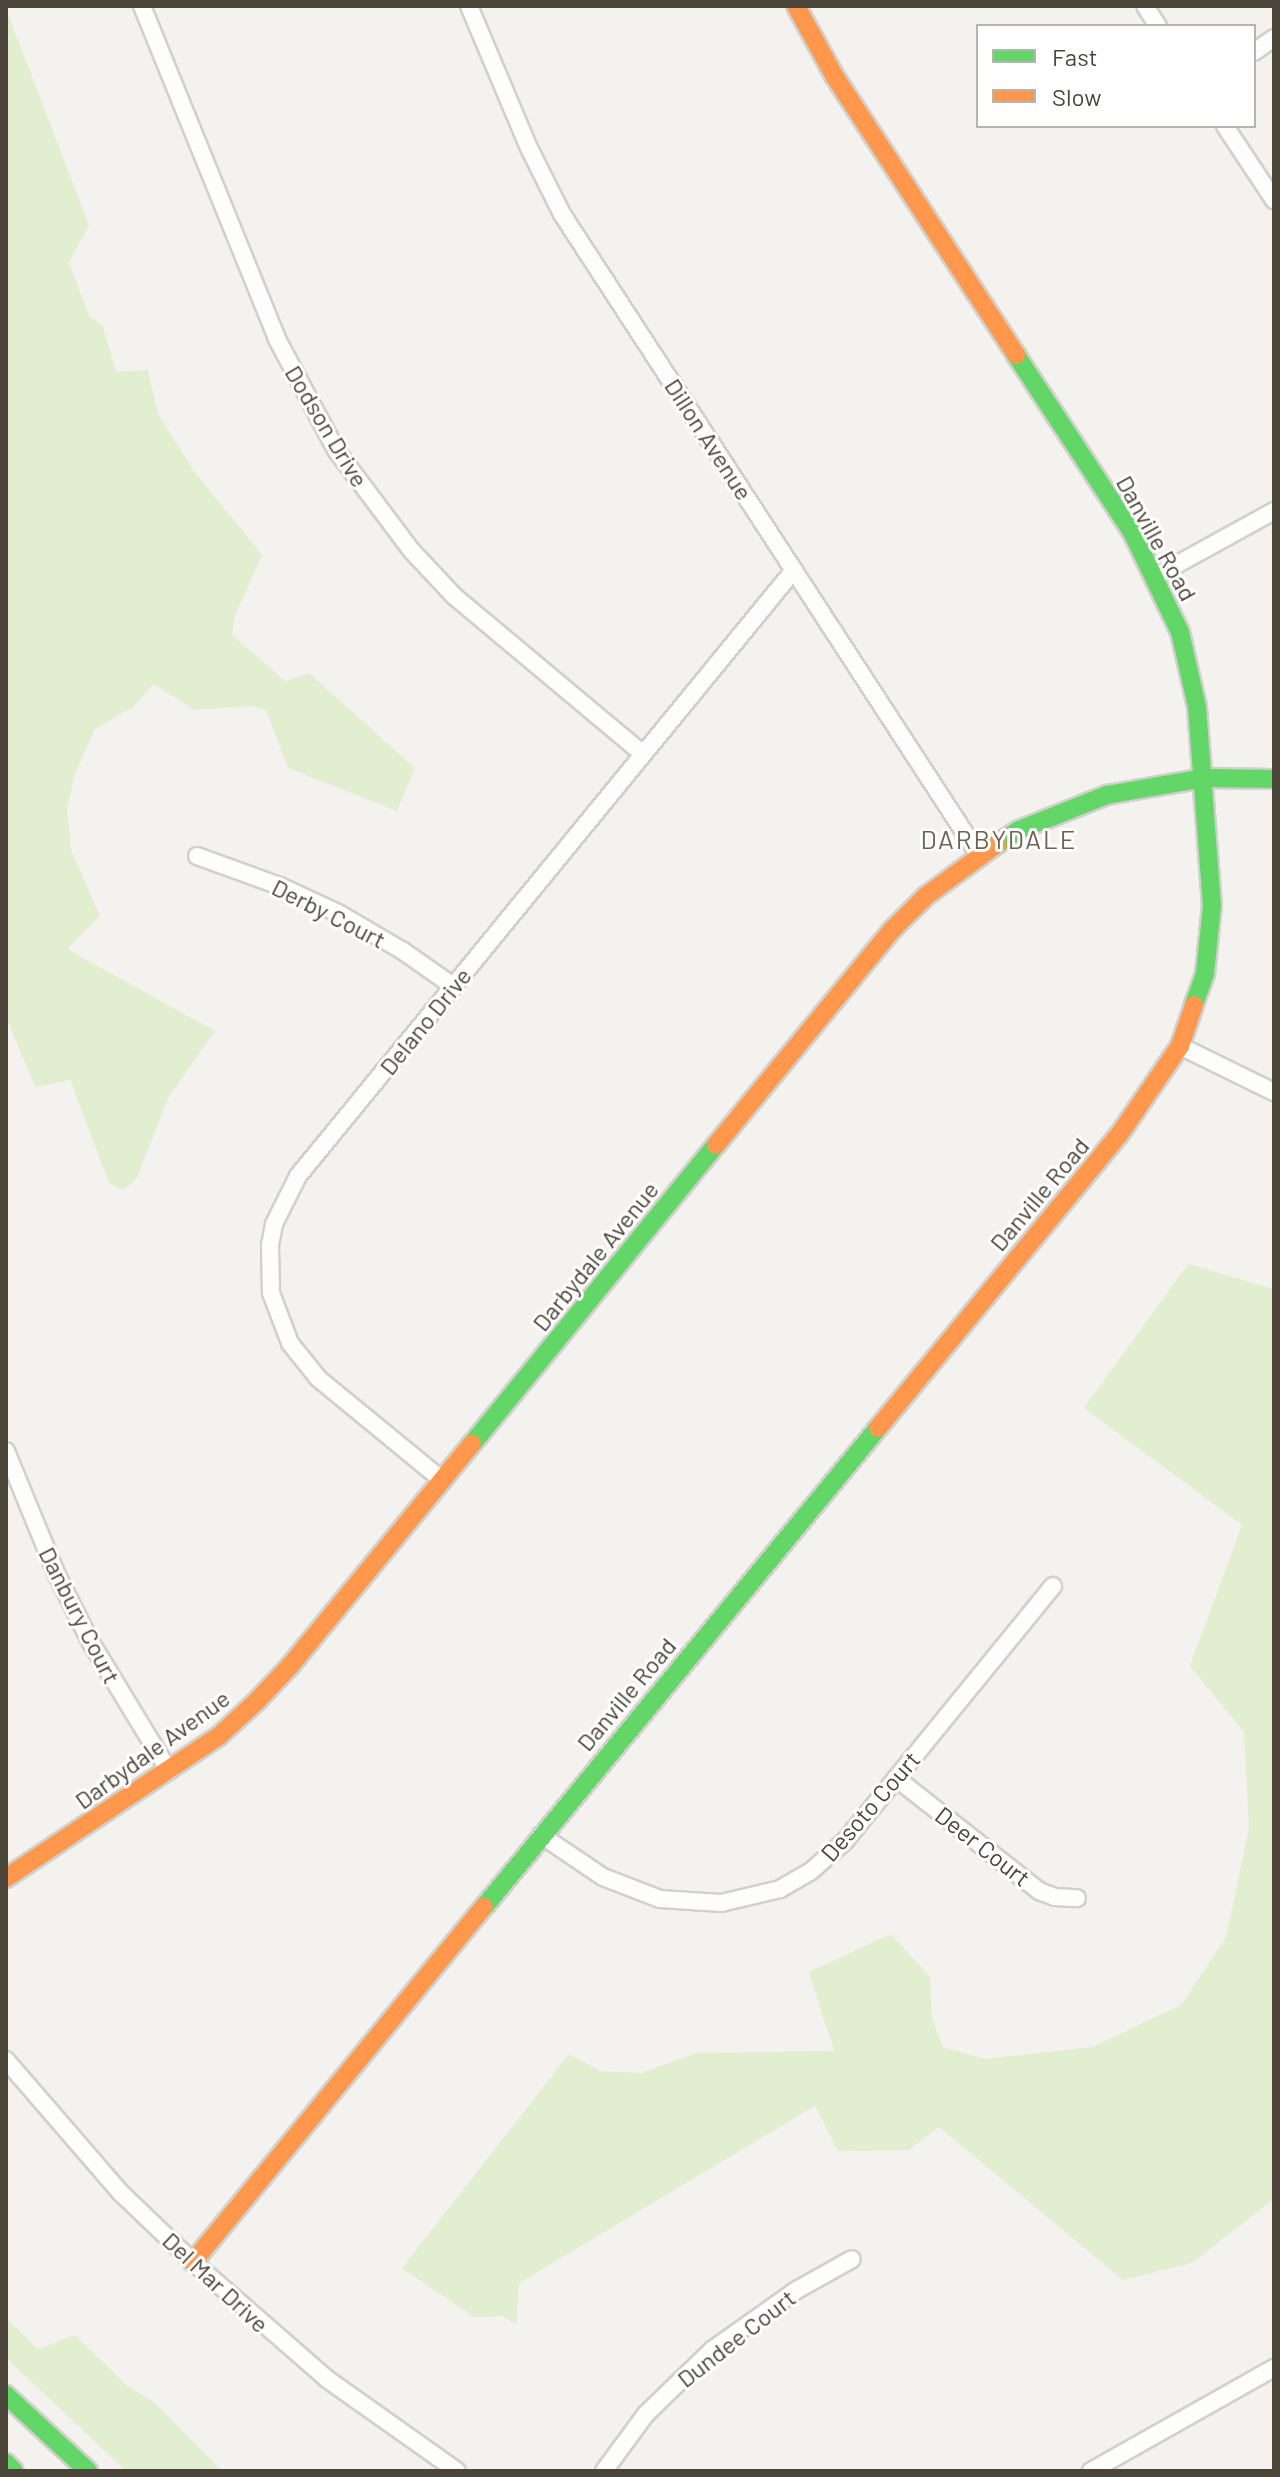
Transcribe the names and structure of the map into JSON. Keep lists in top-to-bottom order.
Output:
{
  "streets": {
    "street": [
      "Dodson Drive",
      "Dillon Avenue",
      "Danville Road",
      "Derby Court",
      "Delano Drive",
      "Darbydale Avenue",
      "Danbury Court",
      "Desoto Court",
      "Deer Court",
      "Del Mar Drive",
      "Dundee Court"
    ]
  },
  "crossings": [
    ["Dodson Drive", "Delano Drive"],
    ["Dillon Avenue", "Delano Drive"],
    ["Dillon Avenue", "Darbydale Avenue"],
    ["Danville Road", "Darbydale Avenue"],
    ["Danville Road", "Desoto Court"],
    ["Danville Road", "Del Mar Drive"],
    ["Derby Court", "Delano Drive"],
    ["Delano Drive", "Darbydale Avenue"],
    ["Darbydale Avenue", "Danbury Court"],
    ["Desoto Court", "Deer Court"]
  ],
  "districts": ["DARBYDALE"],
  "legend": ["Fast", "Slow"]
}
